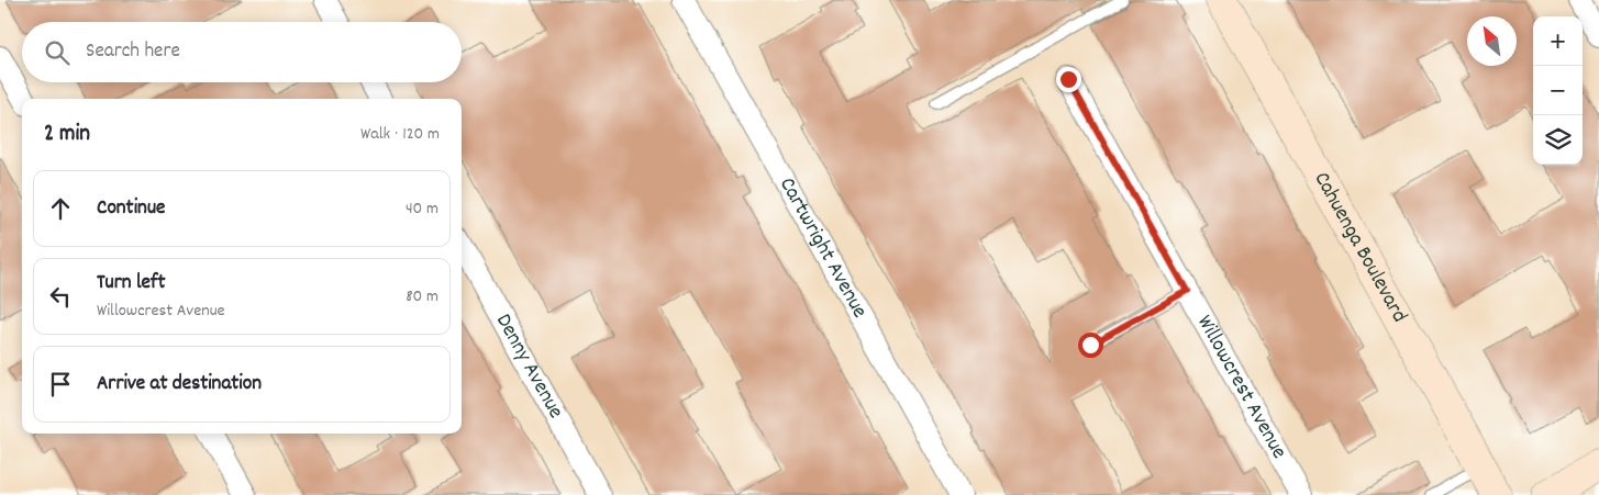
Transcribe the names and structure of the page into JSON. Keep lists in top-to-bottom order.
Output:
{
  "streets": {
    "main road": ["Cahuenga Boulevard"],
    "street": ["Cartwright Avenue", "Denny Avenue", "Willowcrest Avenue"]
  },
  "north": "top left",
  "page": {
    "map_buttons": ["+", "−"],
    "search": "Search here",
    "heading": ["2 min", "Walk · 120 m"],
    "list": [
      ["Continue", "40 m"],
      ["Turn left", "Willowcrest Avenue", "80 m"],
      "Arrive at destination"
    ]
  }
}
